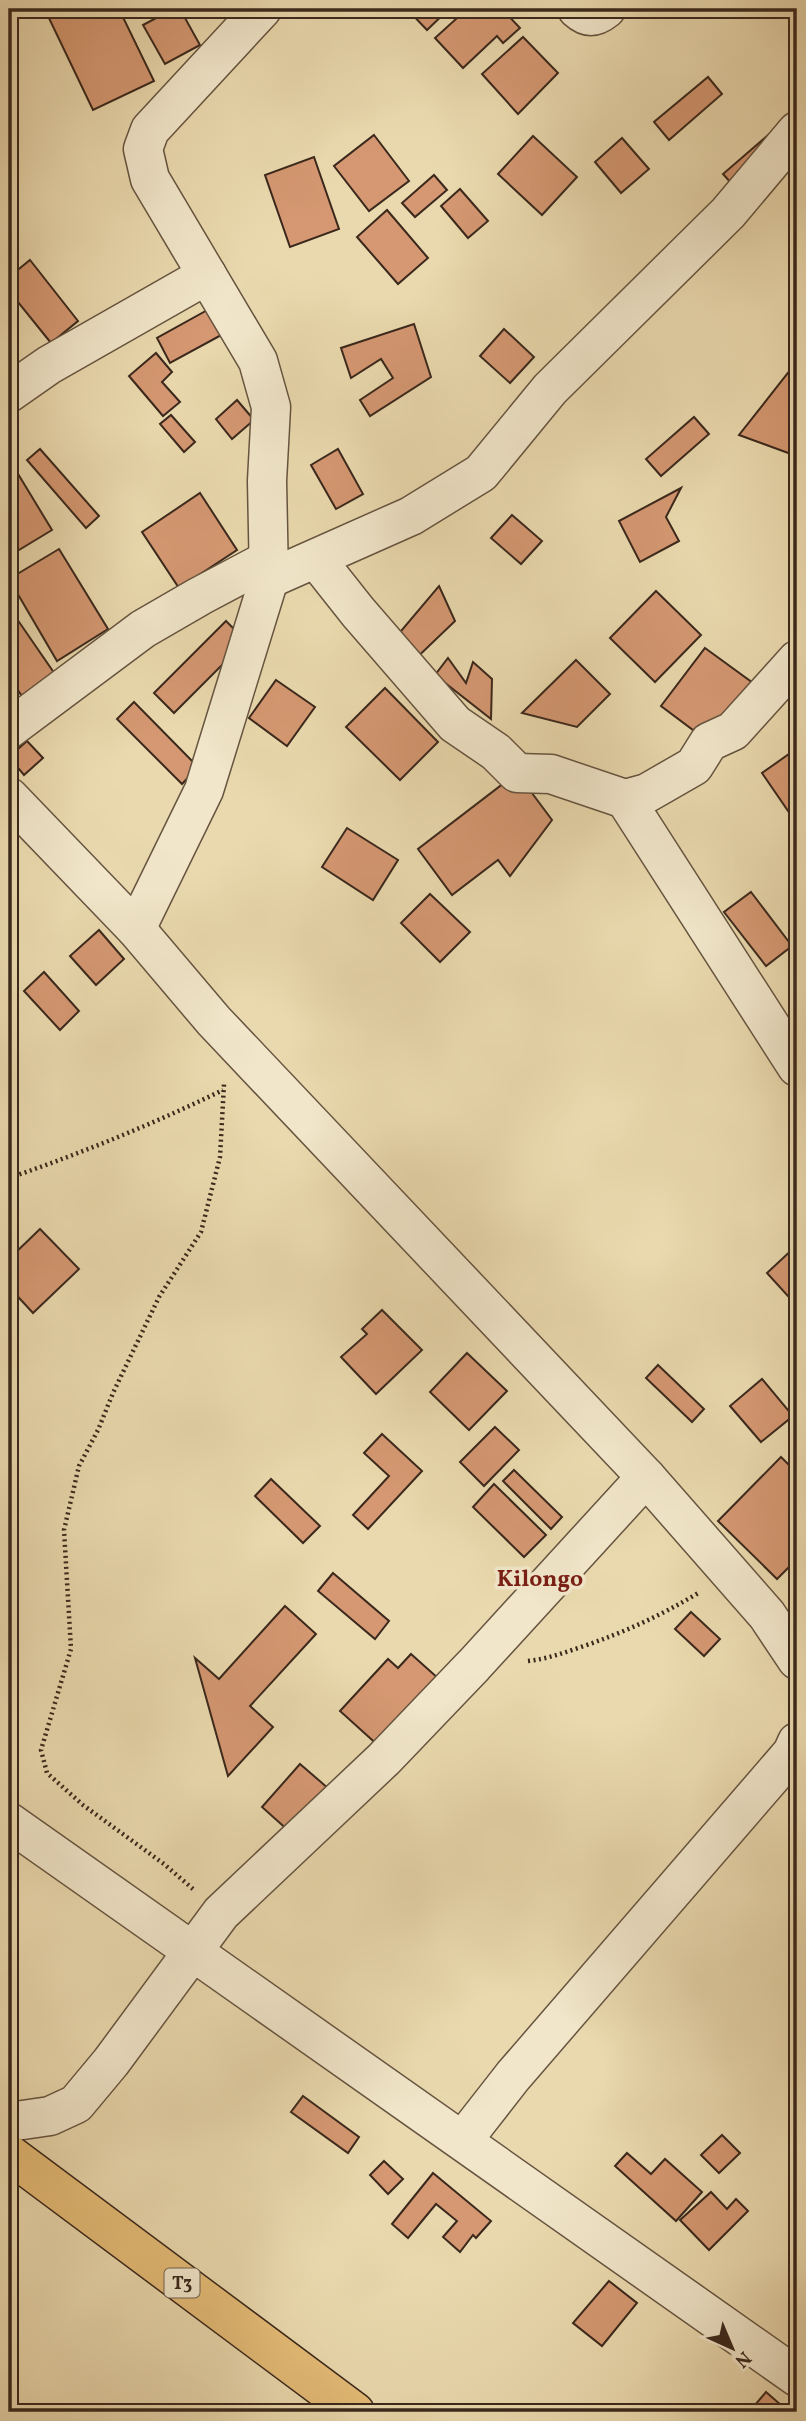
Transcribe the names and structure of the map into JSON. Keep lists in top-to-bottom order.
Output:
{
  "streets": {
    "highway": ["T3"]
  },
  "districts": ["Kilongo"],
  "north": "bottom right"
}
